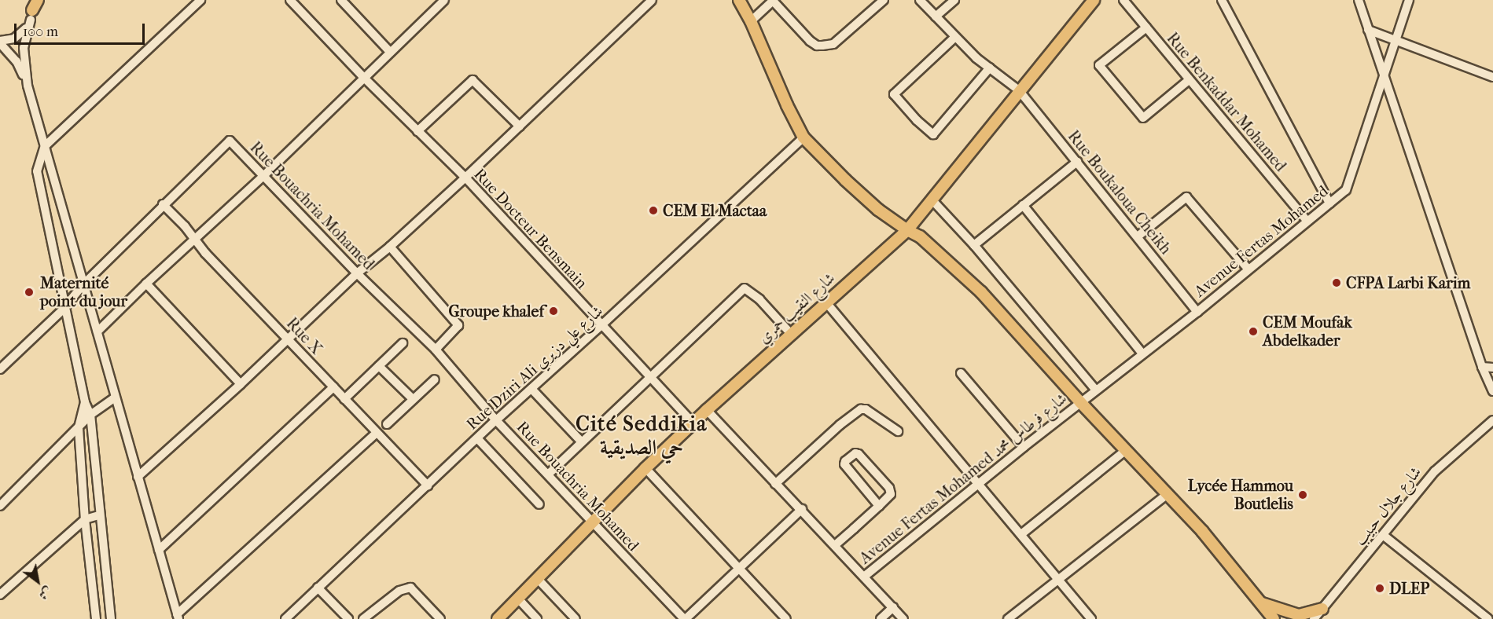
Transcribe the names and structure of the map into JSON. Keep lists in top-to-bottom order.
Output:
{
  "streets": {
    "main road": ["شارع النقيب حمري"],
    "street": [
      "Rue Benkaddar Mohamed",
      "Rue Boukaloua Cheikh",
      "Rue Bouachria Mohamed",
      "Rue Docteur Bensmain",
      "Avenue Fertas Mohamed",
      "Rue X",
      "Rue Dziri Ali شارع علي دزيري",
      "Avenue Fertas Mohamed شارع فرطاس محمد",
      "شارع جلال حبيب"
    ]
  },
  "crossings": [
    ["Rue Benkaddar Mohamed", "Avenue Fertas Mohamed"],
    ["Rue Boukaloua Cheikh", "Avenue Fertas Mohamed"],
    ["Rue Boukaloua Cheikh", "شارع النقيب حمري"],
    ["Rue Bouachria Mohamed", "شارع النقيب حمري"],
    ["Rue Bouachria Mohamed", "Rue X"],
    ["Rue Bouachria Mohamed", "Rue Dziri Ali شارع علي دزيري"],
    ["Rue Docteur Bensmain", "شارع النقيب حمري"],
    ["Rue Docteur Bensmain", "Rue Dziri Ali شارع علي دزيري"],
    ["Avenue Fertas Mohamed", "Avenue Fertas Mohamed شارع فرطاس محمد"],
    ["Rue X", "Rue Dziri Ali شارع علي دزيري"]
  ],
  "districts": ["Cité Seddikia حي الصديقية"],
  "places": [
    "CEM El Mactaa",
    "CFPA Larbi Karim",
    "Maternité point du jour",
    "Groupe khalef",
    "CEM Moufak Abdelkader",
    "Lycée Hammou Boutlelis",
    "DLEP"
  ],
  "scale_bar": "100 m",
  "north": "bottom right"
}
